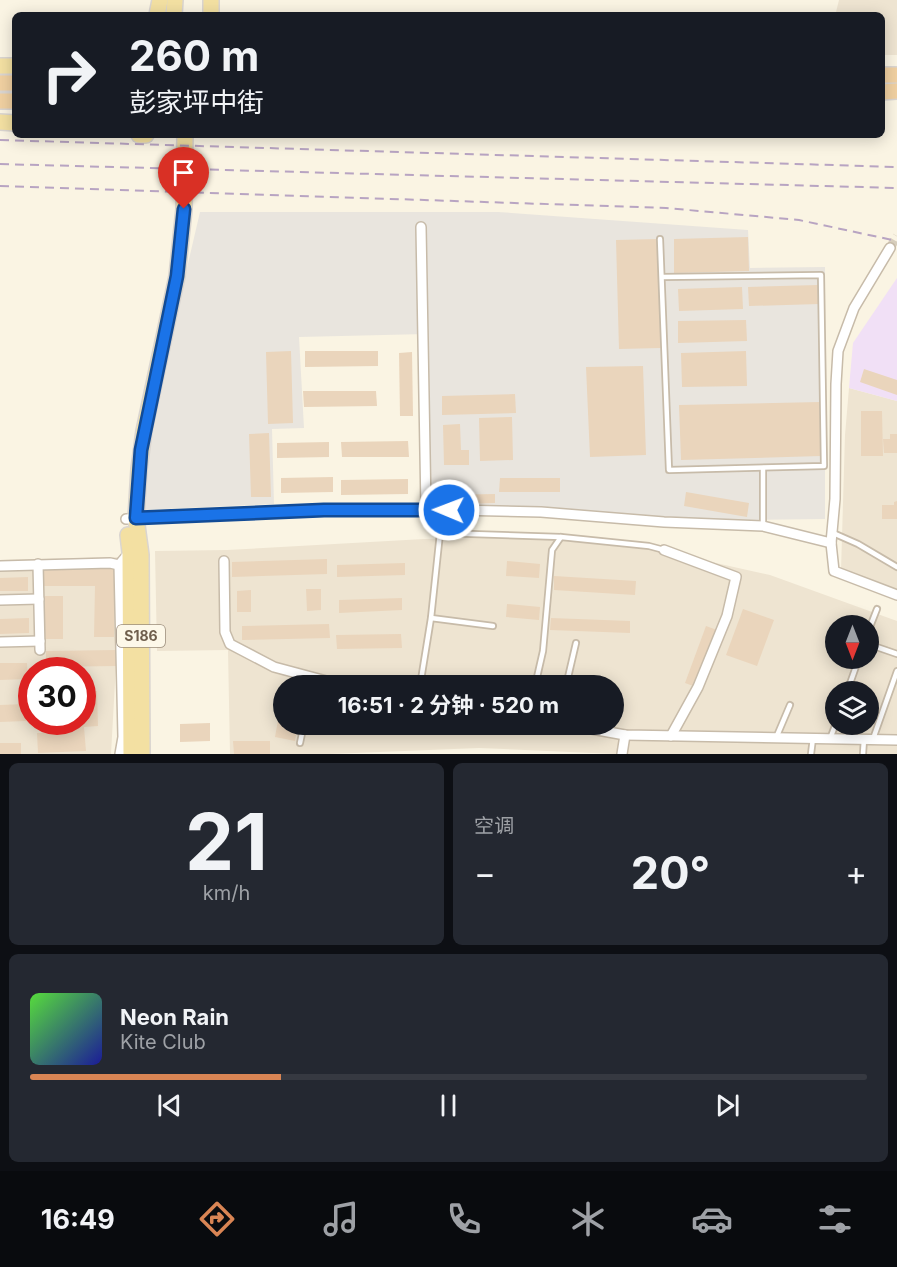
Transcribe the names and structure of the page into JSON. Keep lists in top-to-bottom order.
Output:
{
  "streets": {
    "main road": ["S186"]
  },
  "north": "bottom",
  "page": {
    "turn": ["260 m", "彭家坪中街"],
    "limit": "30",
    "trip": "16:51 · 2 分钟 · 520 m",
    "tile": [
      ["21", "km/h"],
      "空调"
    ],
    "heat": ["−", "20°", "+"],
    "song": ["Neon Rain", "Kite Club"],
    "tabs": "16:49"
  }
}
